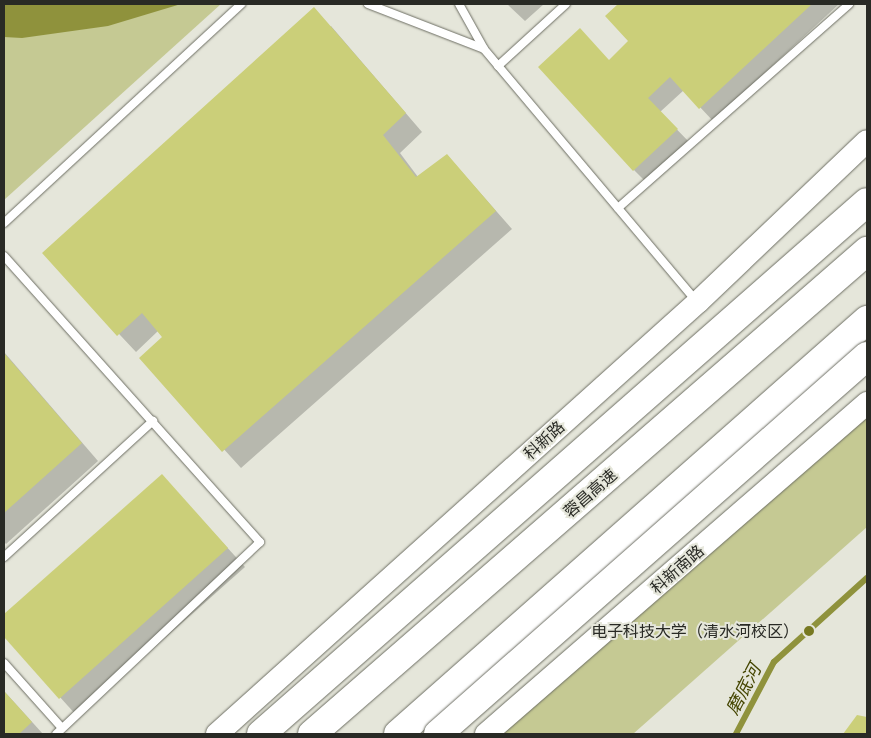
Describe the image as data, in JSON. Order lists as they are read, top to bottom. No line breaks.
{"streets":{"highway":["蓉昌高速"],"main road":["科新路","科新南路"]},"water":["磨底河"],"places":["电子科技大学（清水河校区）"]}
